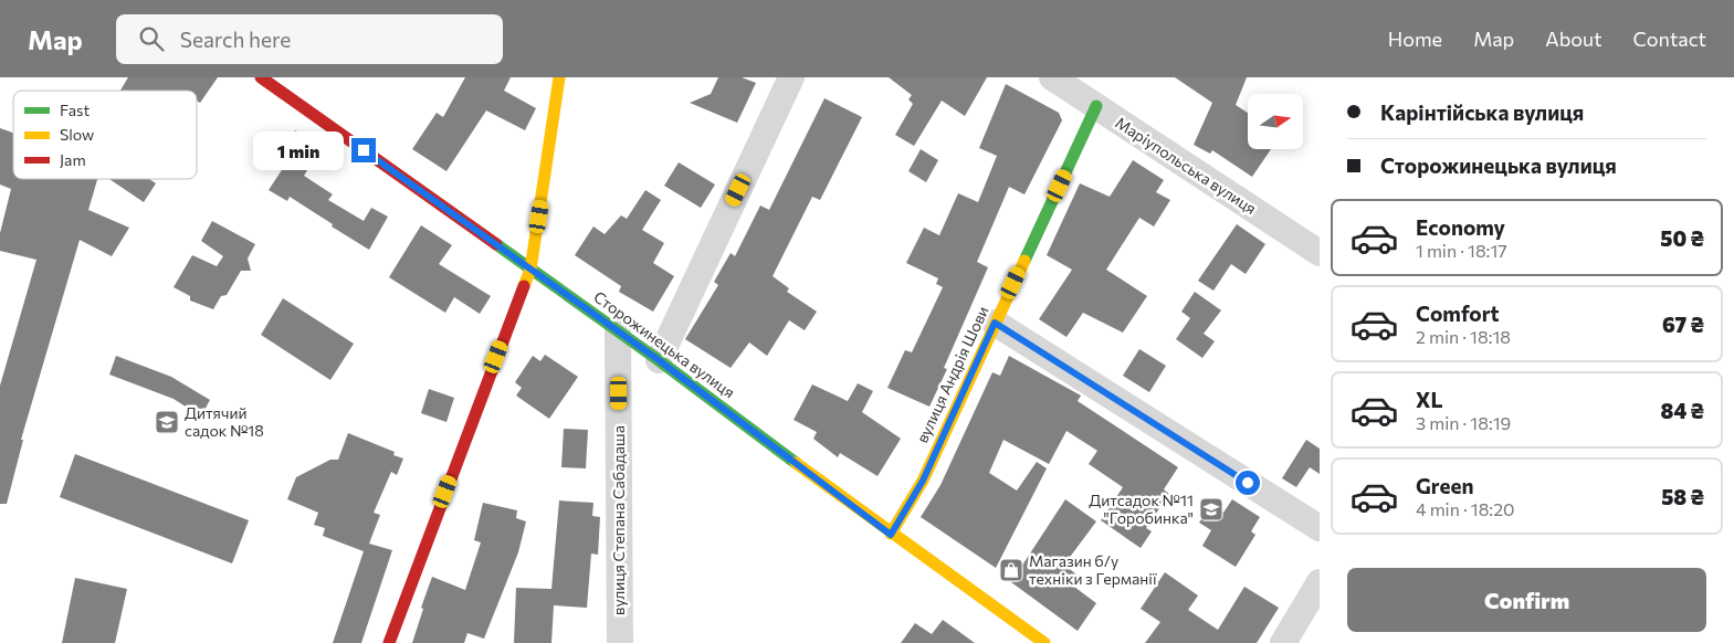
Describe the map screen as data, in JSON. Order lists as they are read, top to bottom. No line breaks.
{"streets":{"street":["Маріупольська вулиця","Сторожинецька вулиця","вулиця Андрія Шови","вулиця Степана Сабадаша"]},"crossings":[["Маріупольська вулиця","вулиця Андрія Шови"],["Сторожинецька вулиця","вулиця Андрія Шови"],["Сторожинецька вулиця","вулиця Степана Сабадаша"]],"places":{"school or university":["Дитячий садок №18","Дитсадок №11 \"Горобинка\""],"shop":["Магазин б/у техніки з Германії"]},"legend":["Fast","Slow","Jam"],"north":"right","page":{"header":"Map","search":"Search here","nav":["Home","Map","About","Contact"],"banner":["Карінтійська вулиця","Сторожинецька вулиця"],"bubble":"1 min","list":[{"name":"Economy","note":"1 min · 18:17","value":"50 ₴"},{"name":"Comfort","note":"2 min · 18:18","value":"67 ₴"},{"name":"XL","note":"3 min · 18:19","value":"84 ₴"},{"name":"Green","note":"4 min · 18:20","value":"58 ₴"}],"buttons":"Confirm"}}
